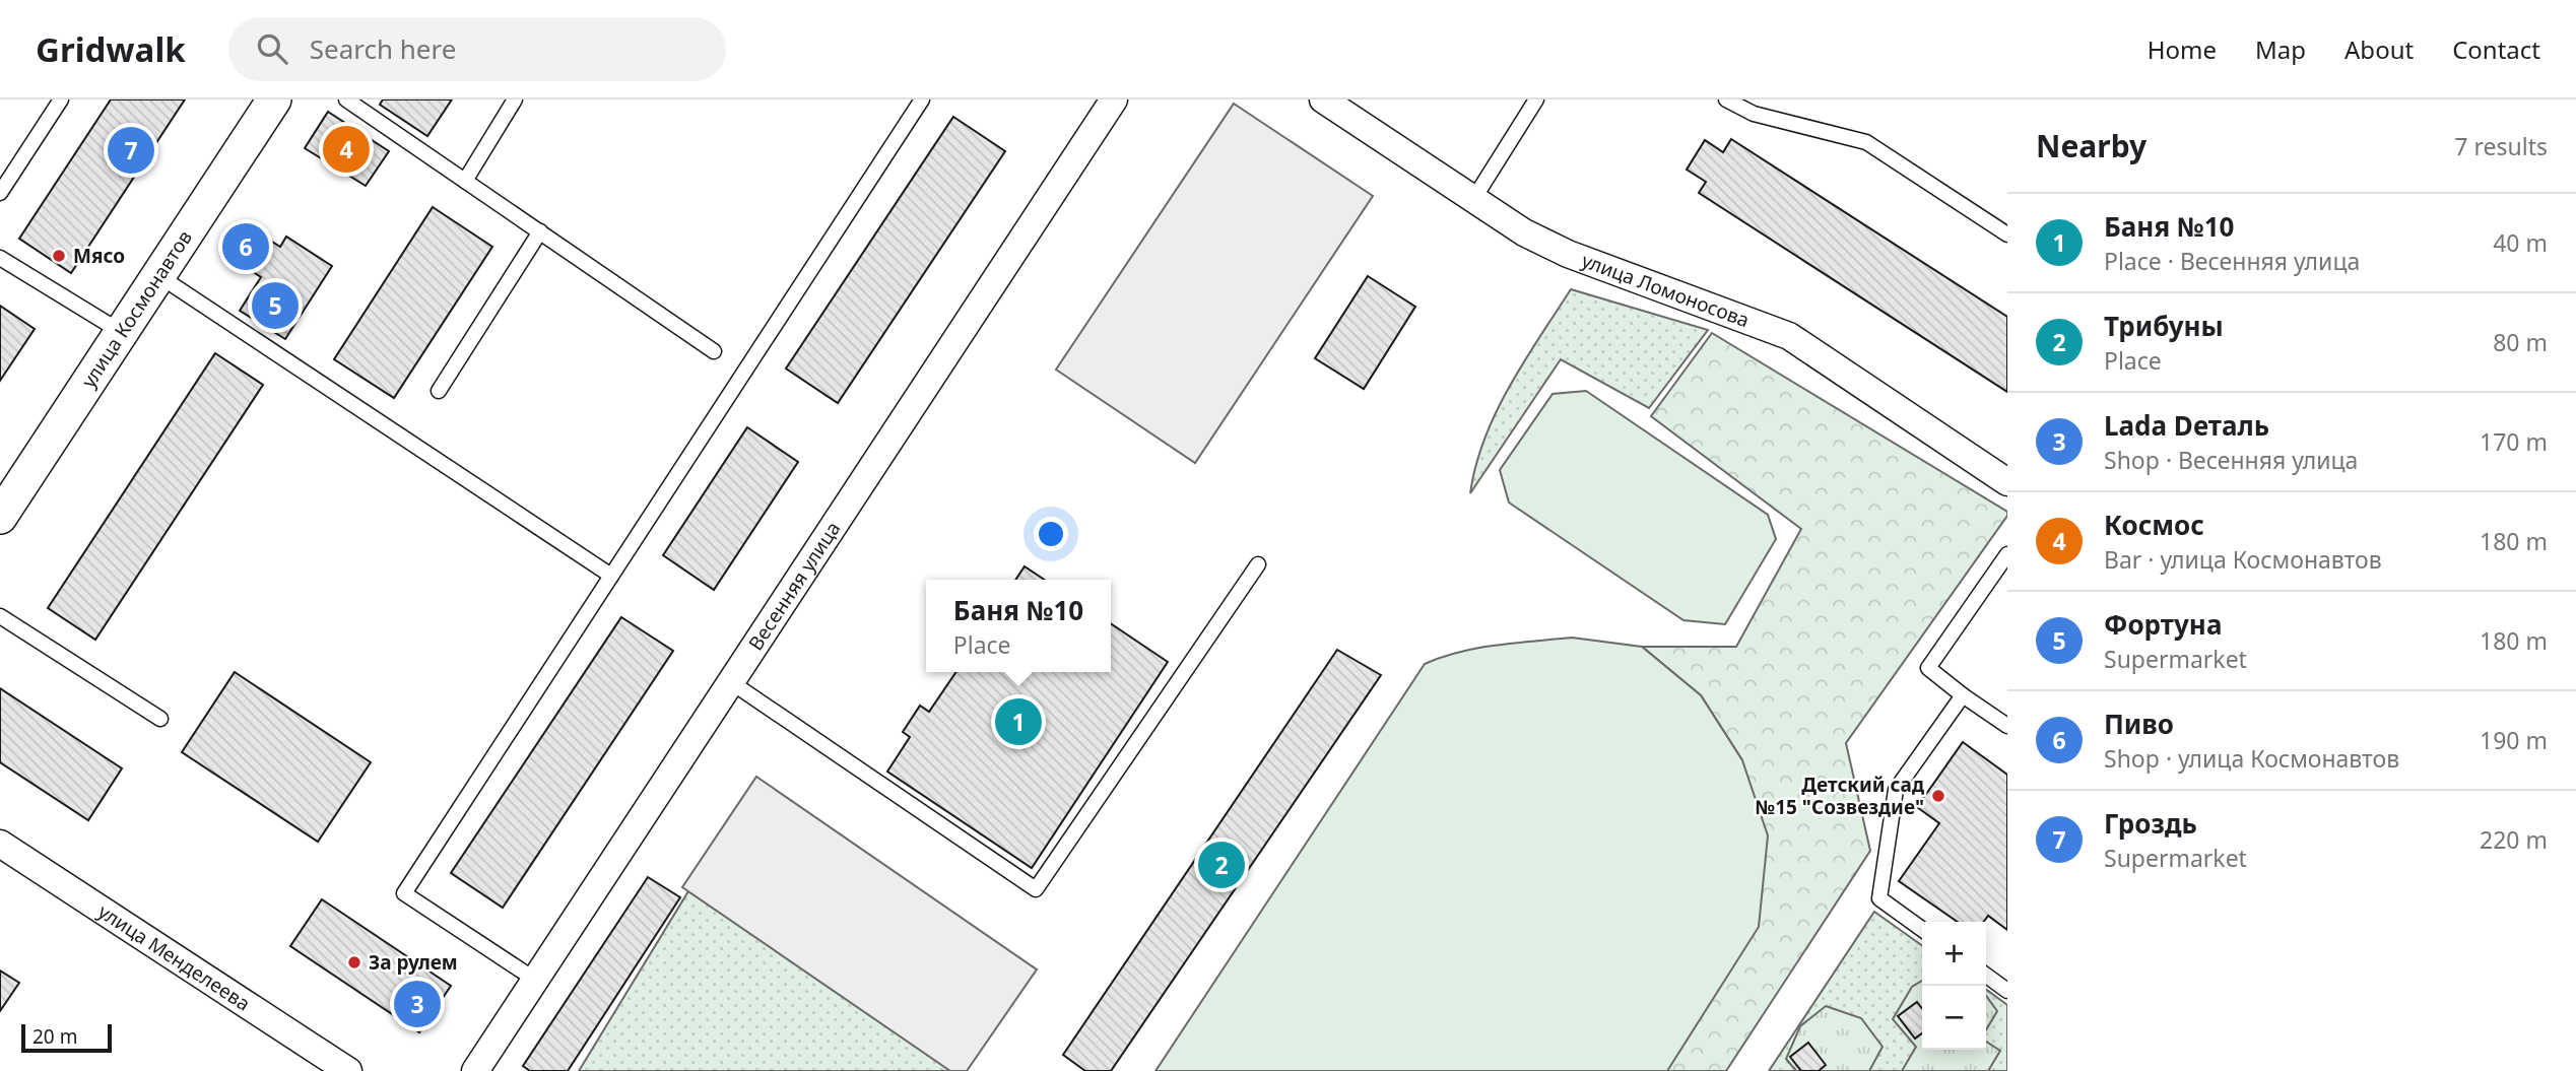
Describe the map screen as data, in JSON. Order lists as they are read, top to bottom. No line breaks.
{"streets":{"street":["улица Ломоносова","улица Космонавтов","Весенняя улица","улица Менделеева"]},"places":["Мясо","Детский сад №15 \"Созвездие\"","За рулем"],"scale_bar":"20 m","page":{"header":"Gridwalk","search":"Search here","nav":["Home","Map","About","Contact"],"heading":["Nearby","7 results"],"pins":["4","7","6","5","1","2","3"],"list":[{"mark":"1","name":"Баня №10","note":"Place · Весенняя улица","value":"40 m"},{"mark":"2","name":"Трибуны","note":"Place","value":"80 m"},{"mark":"3","name":"Lada Dеталь","note":"Shop · Весенняя улица","value":"170 m"},{"mark":"4","name":"Космос","note":"Bar · улица Космонавтов","value":"180 m"},{"mark":"5","name":"Фортуна","note":"Supermarket","value":"180 m"},{"mark":"6","name":"Пиво","note":"Shop · улица Космонавтов","value":"190 m"},{"mark":"7","name":"Гроздь","note":"Supermarket","value":"220 m"}],"popup":["Баня №10","Place"],"map_buttons":["+","−"],"scale":"20 m"}}
